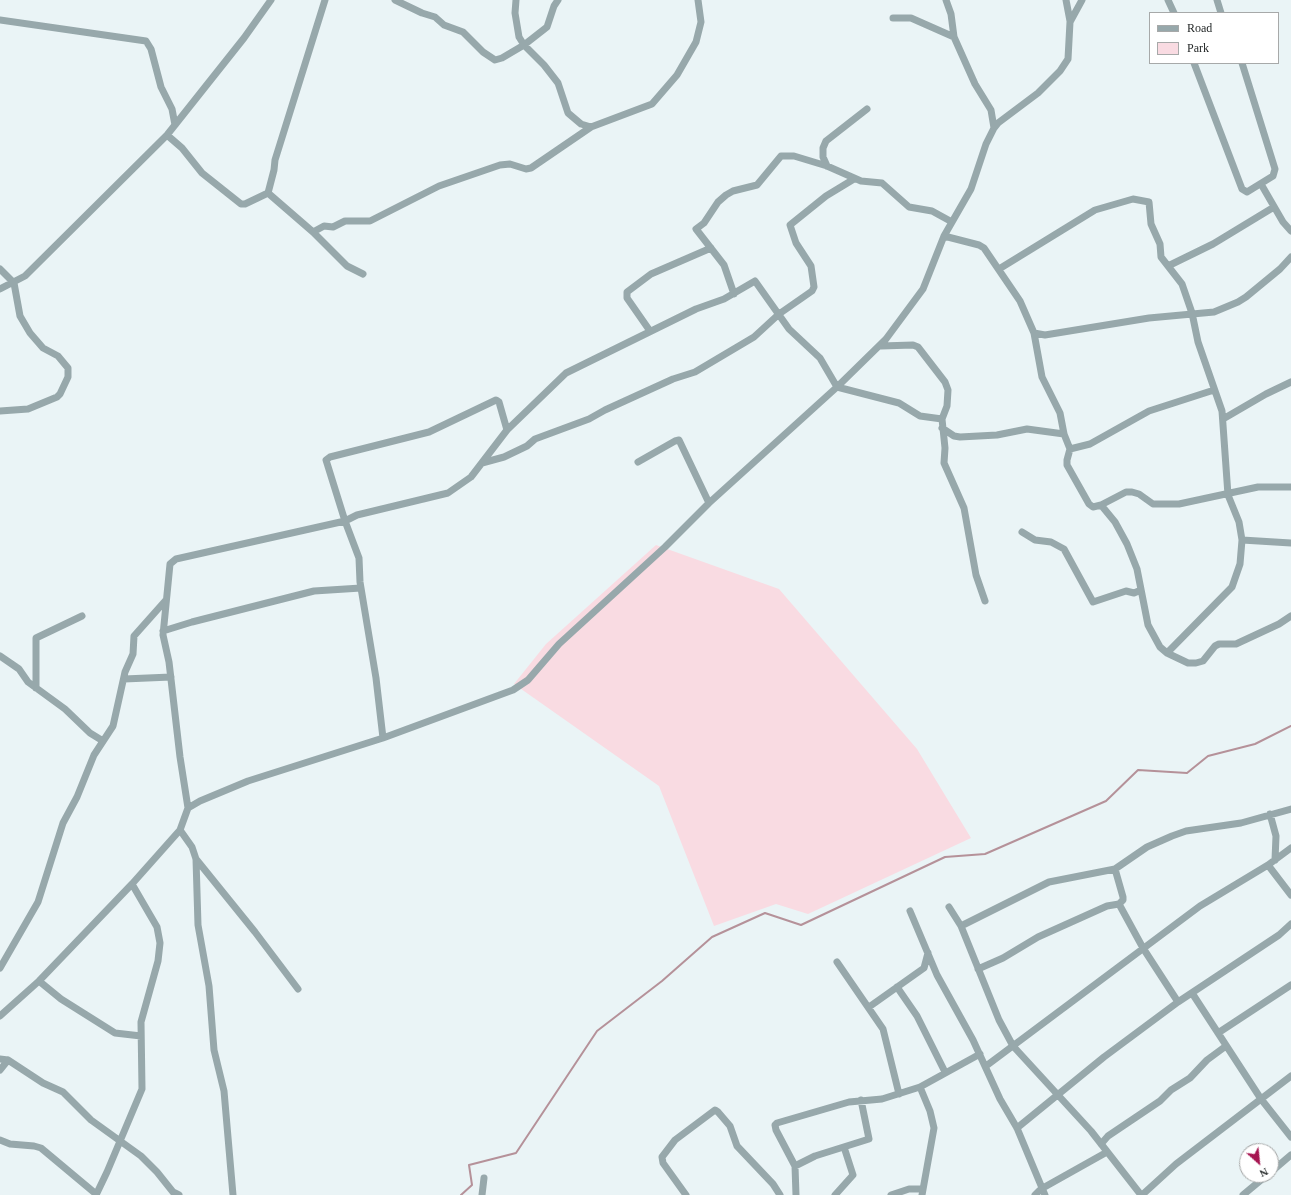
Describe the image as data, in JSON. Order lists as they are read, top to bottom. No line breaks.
{"legend":["Road","Park"],"north":"bottom right"}
